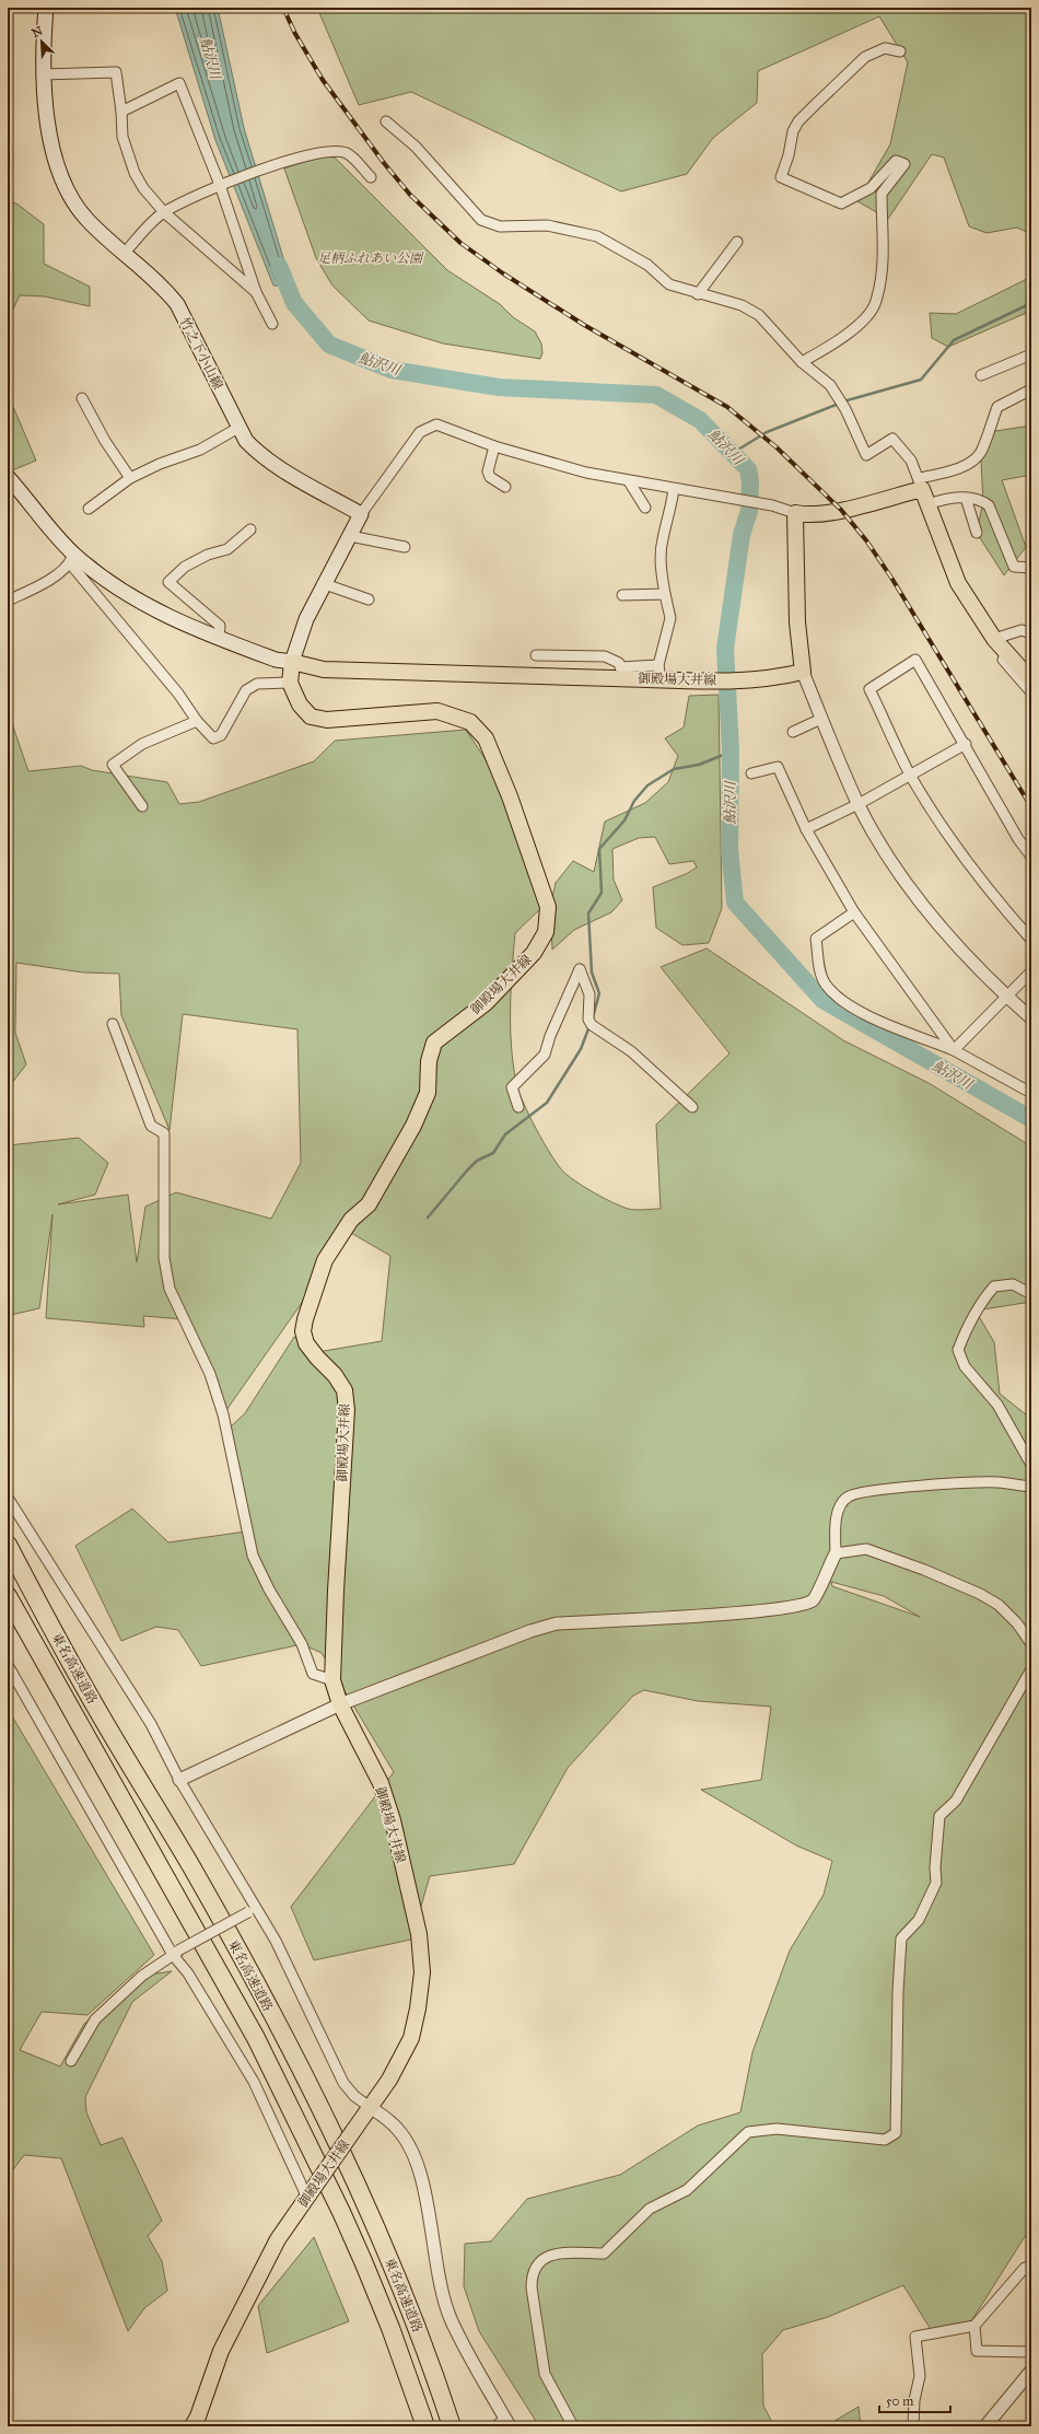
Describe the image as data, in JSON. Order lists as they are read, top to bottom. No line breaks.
{"streets":{"highway":["東名高速道路"],"main road":["竹之下小山線","御殿場大井線"]},"water":["鮎沢川"],"parks":["足柄ふれあい公園"],"scale_bar":"50 m","north":"top left"}
